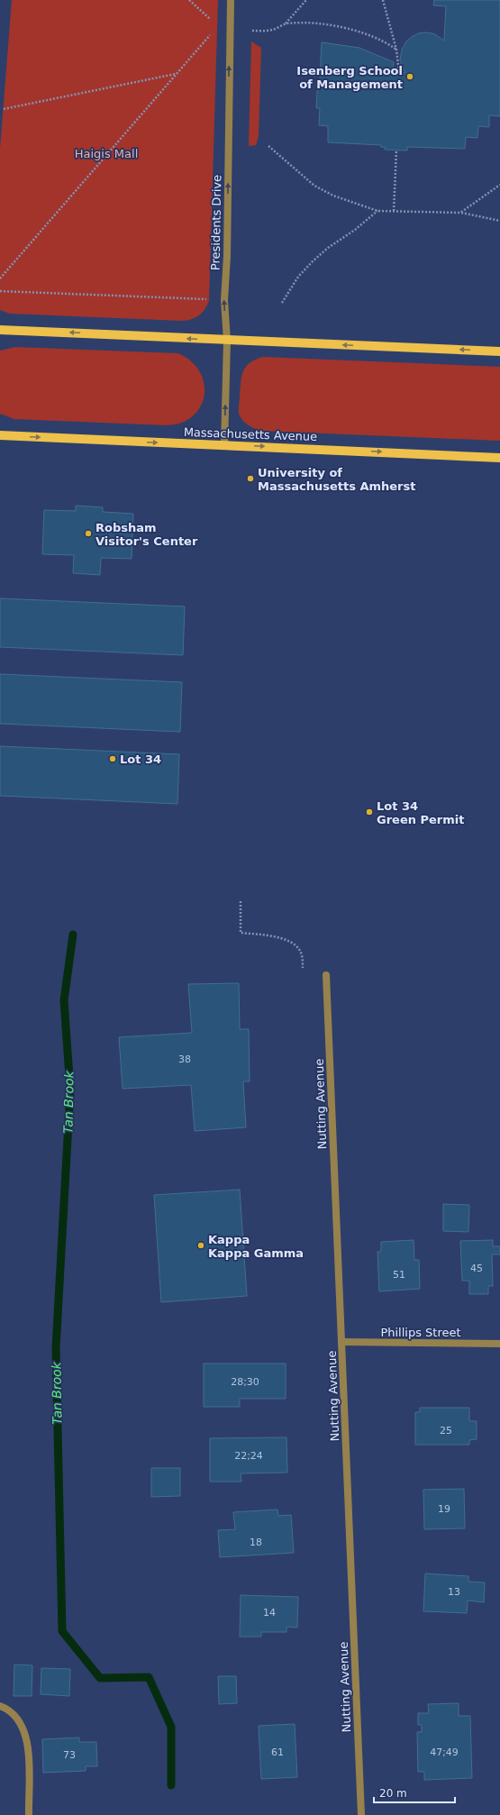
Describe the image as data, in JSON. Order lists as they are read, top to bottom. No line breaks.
{"streets":{"main road":["Massachusetts Avenue"],"street":["Presidents Drive","Nutting Avenue","Phillips Street"]},"crossings":[["Presidents Drive","Massachusetts Avenue"],["Nutting Avenue","Phillips Street"]],"one_way":["Presidents Drive","Massachusetts Avenue"],"water":["Tan Brook"],"parks":["Haigis Mall"],"places":["Isenberg School of Management","University of Massachusetts Amherst","Robsham Visitor's Center","Lot 34","Lot 34 Green Permit","Kappa Kappa Gamma"],"house_numbers":["38","45","51","28;30","25","22;24","19","18","13","14","61","47;49","73"],"scale_bar":"20 m"}
